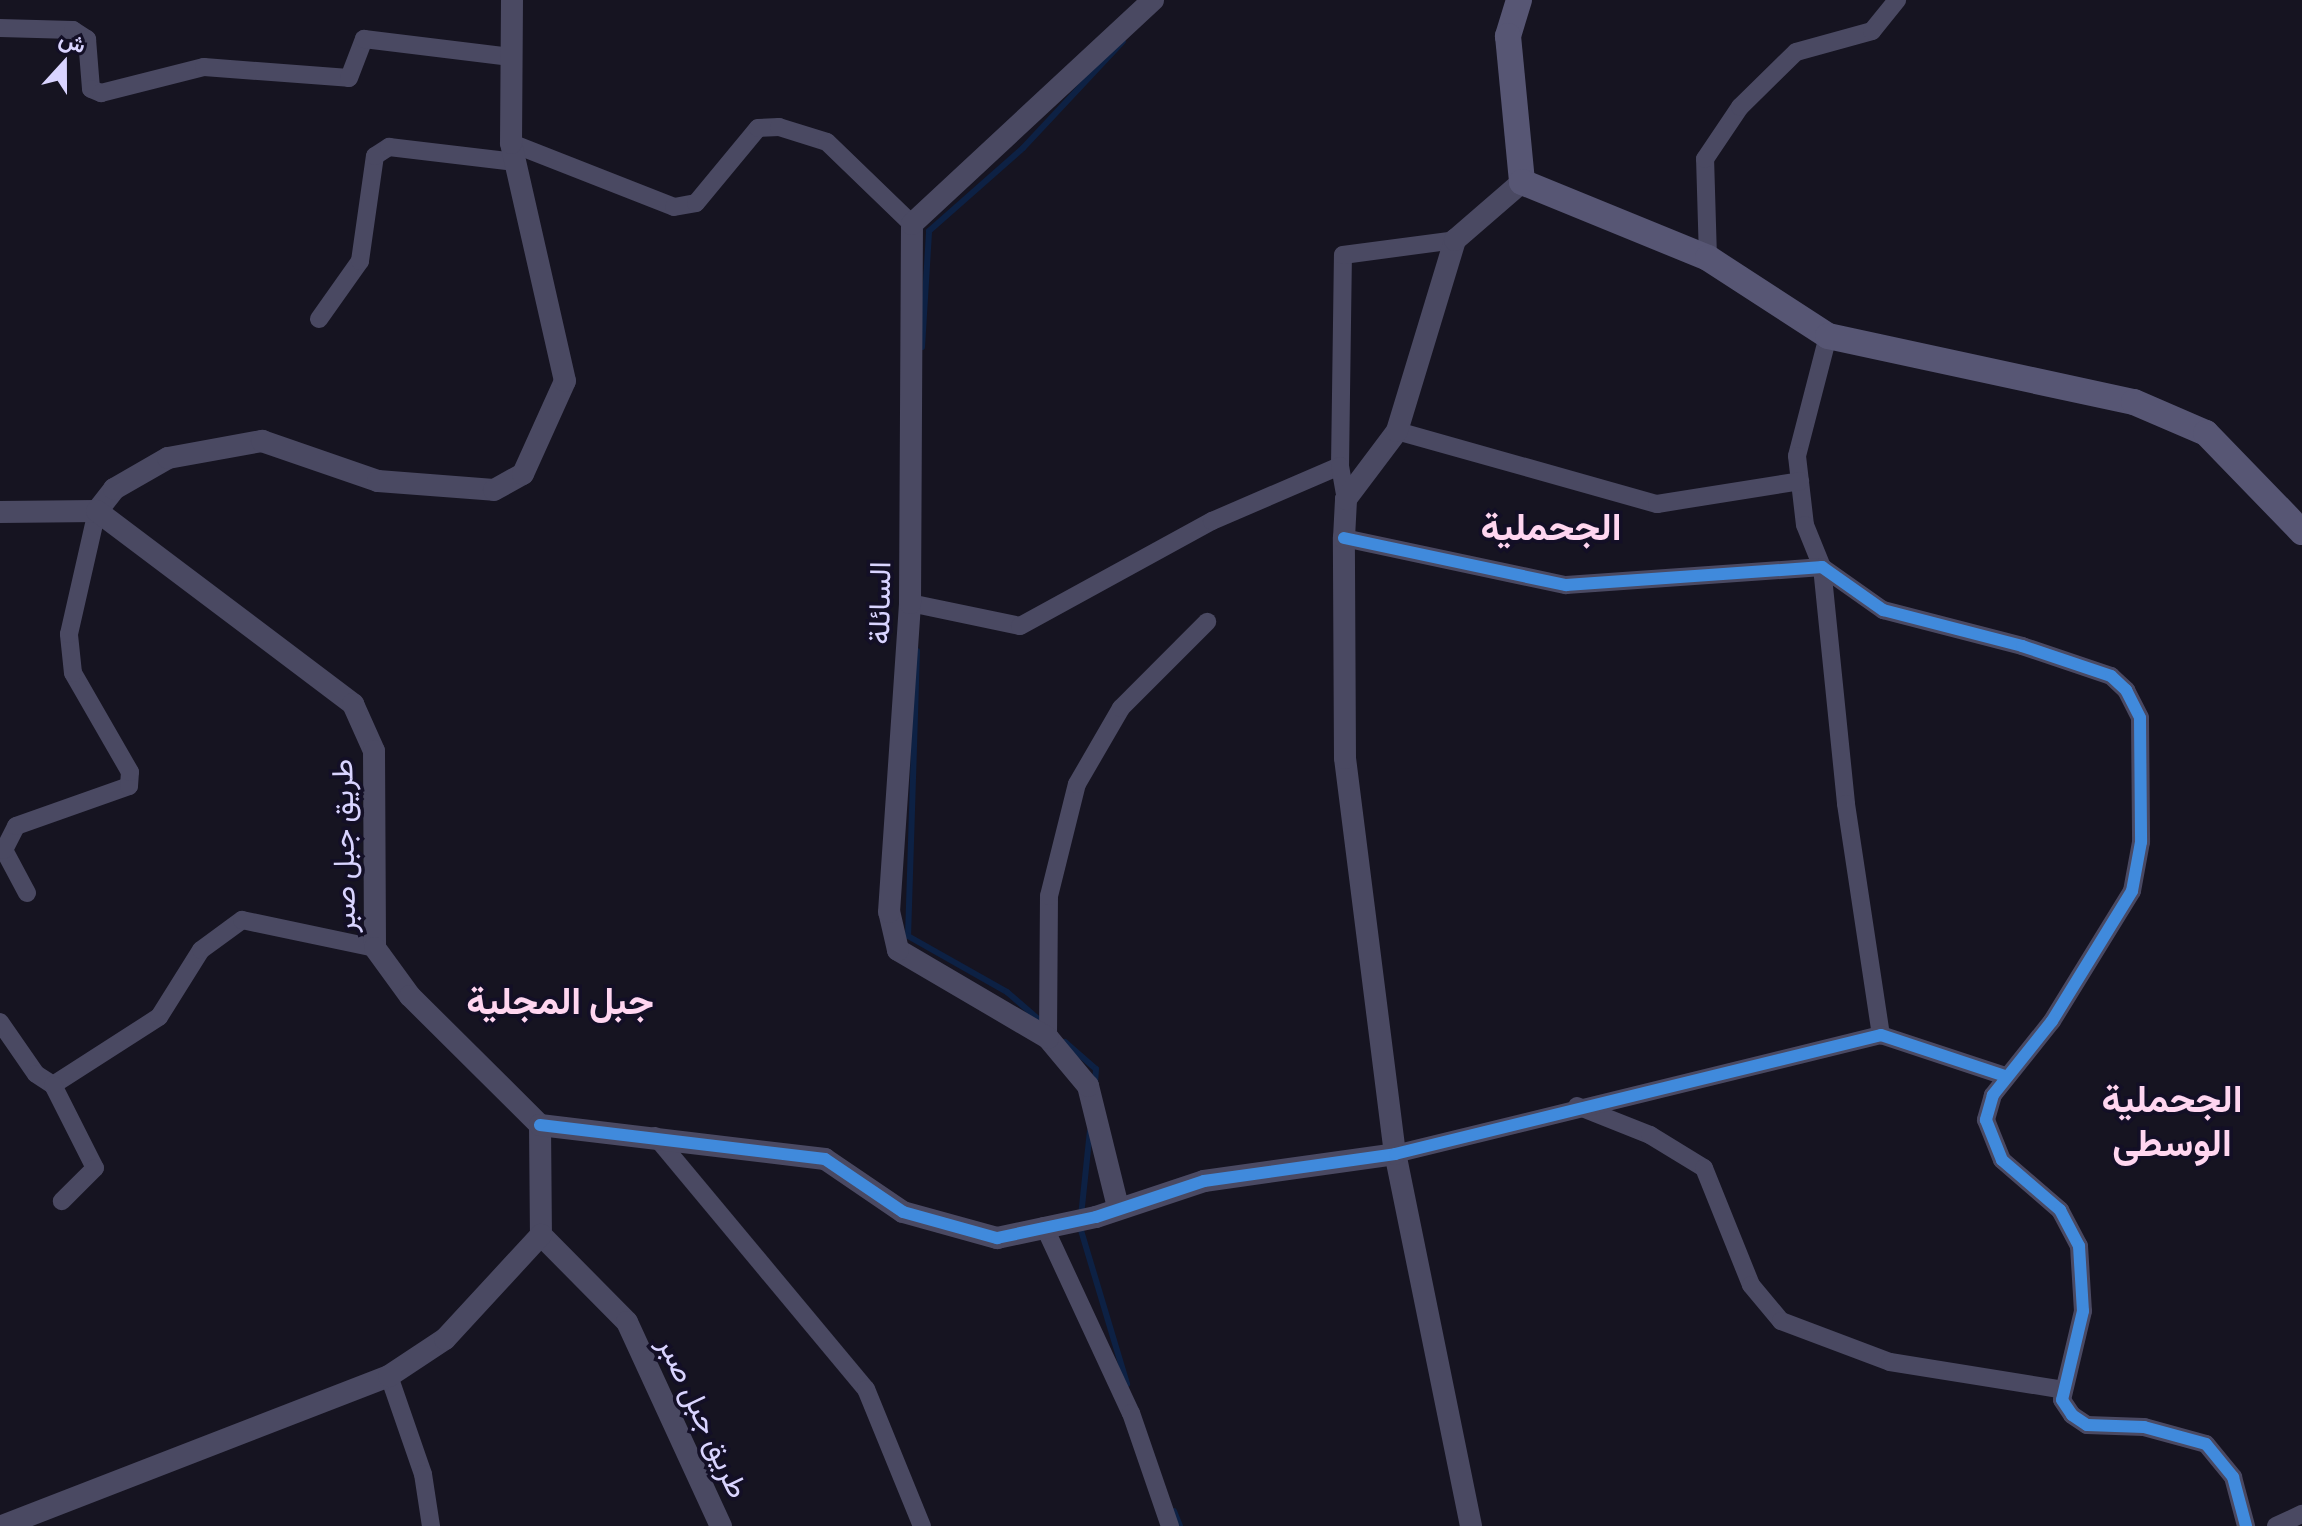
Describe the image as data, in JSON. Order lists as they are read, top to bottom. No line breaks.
{"streets":{"street":["السائلة","طريق جبل صبر"]},"districts":["الجحملية","جبل المجلية","الجحملية الوسطى"],"north":"top"}
